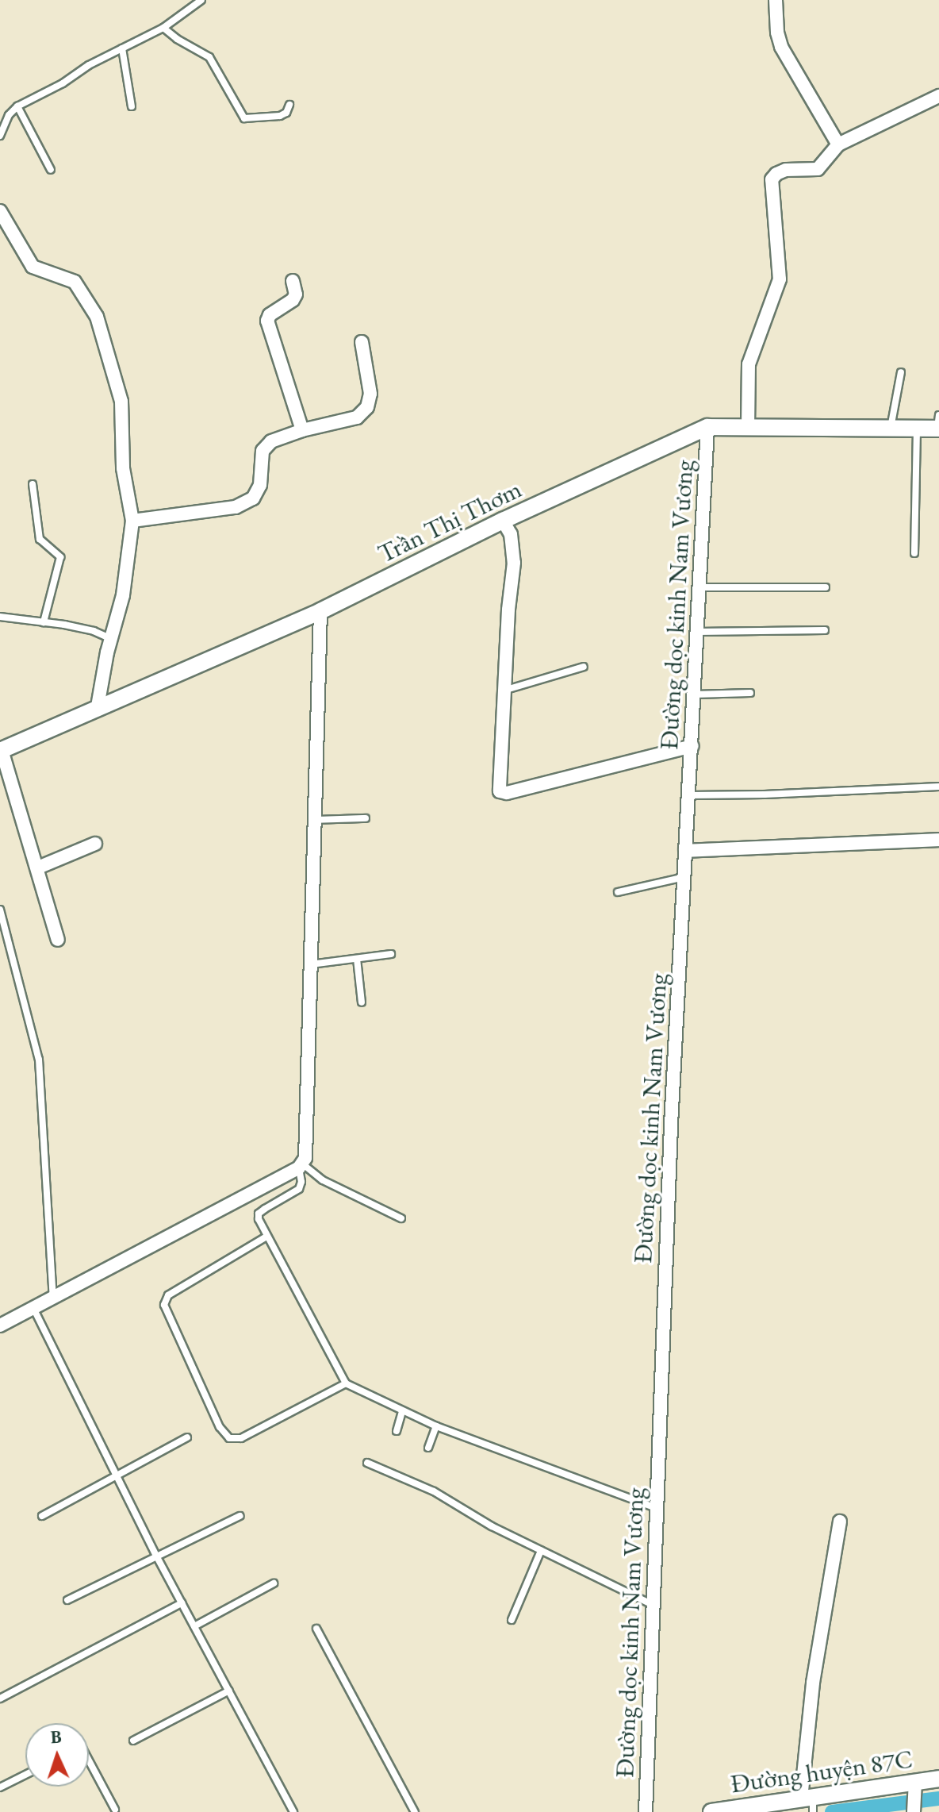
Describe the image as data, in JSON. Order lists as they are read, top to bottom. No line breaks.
{"streets":{"street":["Trần Thị Thơm","Đường dọc kinh Nam Vương","Đường huyện 87C"]},"crossings":[["Trần Thị Thơm","Đường dọc kinh Nam Vương"]],"north":"top"}
